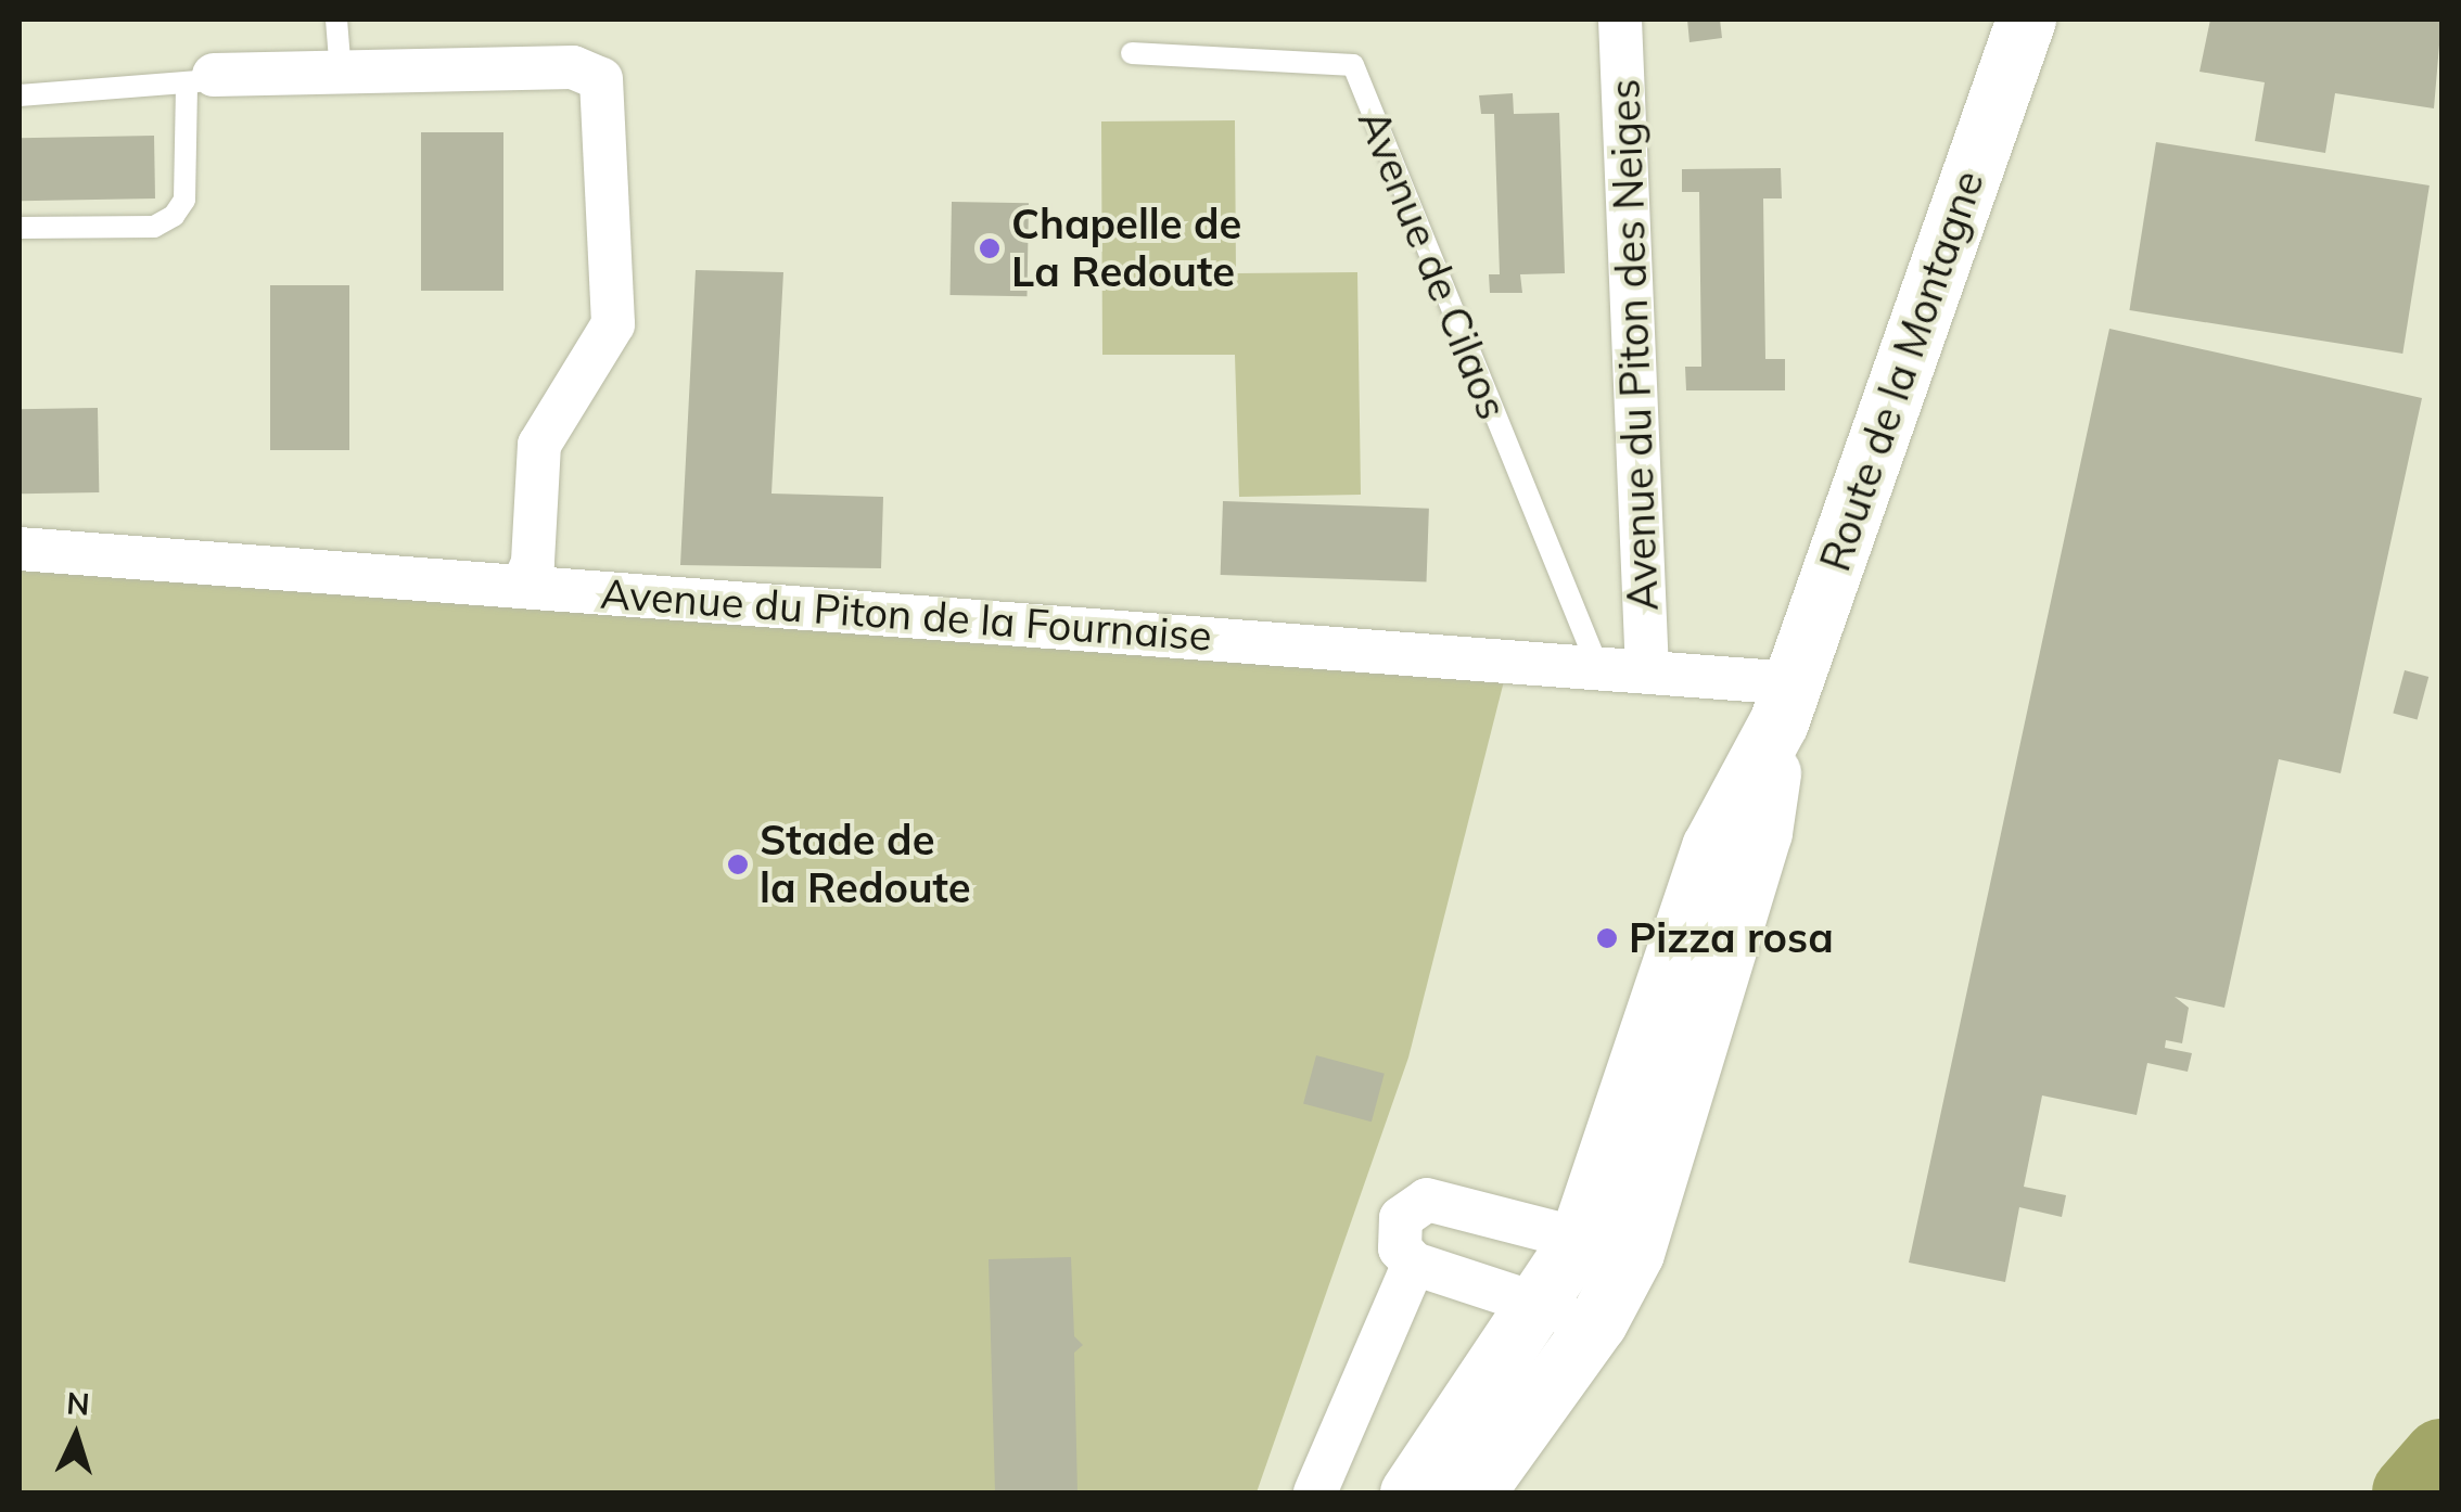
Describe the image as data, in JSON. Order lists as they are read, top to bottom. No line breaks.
{"streets":{"main road":["Route de la Montagne"],"street":["Avenue du Piton des Neiges","Avenue du Piton de la Fournaise"],"lane":["Avenue de Cilaos"]},"crossings":[["Avenue de Cilaos","Avenue du Piton de la Fournaise"],["Avenue du Piton des Neiges","Avenue du Piton de la Fournaise"],["Route de la Montagne","Avenue du Piton de la Fournaise"]],"places":["Chapelle de La Redoute","Stade de la Redoute","Pizza rosa"],"north":"top"}
